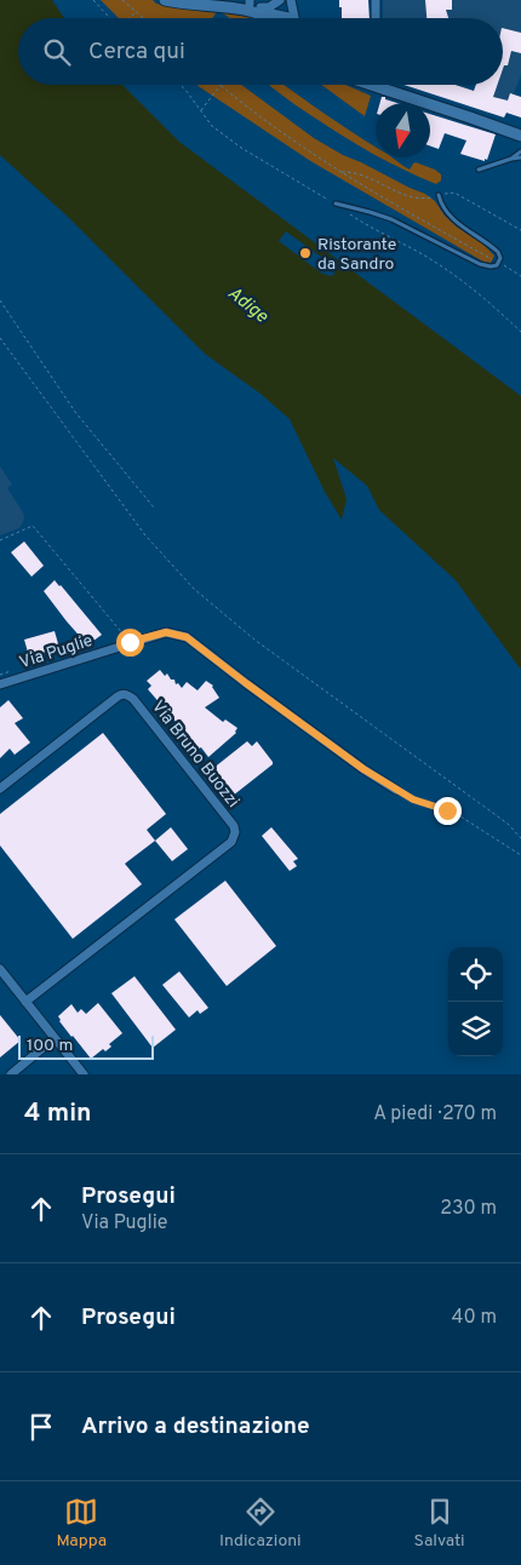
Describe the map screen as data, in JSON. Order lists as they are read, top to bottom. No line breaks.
{"streets":{"street":["Via Puglie","Via Bruno Buozzi"]},"water":["Adige"],"places":["Ristorante da Sandro"],"scale_bar":"100 m","north":"bottom","page":{"search":"Cerca qui","scale":"100 m","heading":["4 min","A piedi · 270 m"],"list":[["Prosegui","Via Puglie","230 m"],["Prosegui","40 m"],"Arrivo a destinazione"],"nav":["Mappa","Indicazioni","Salvati"]}}
